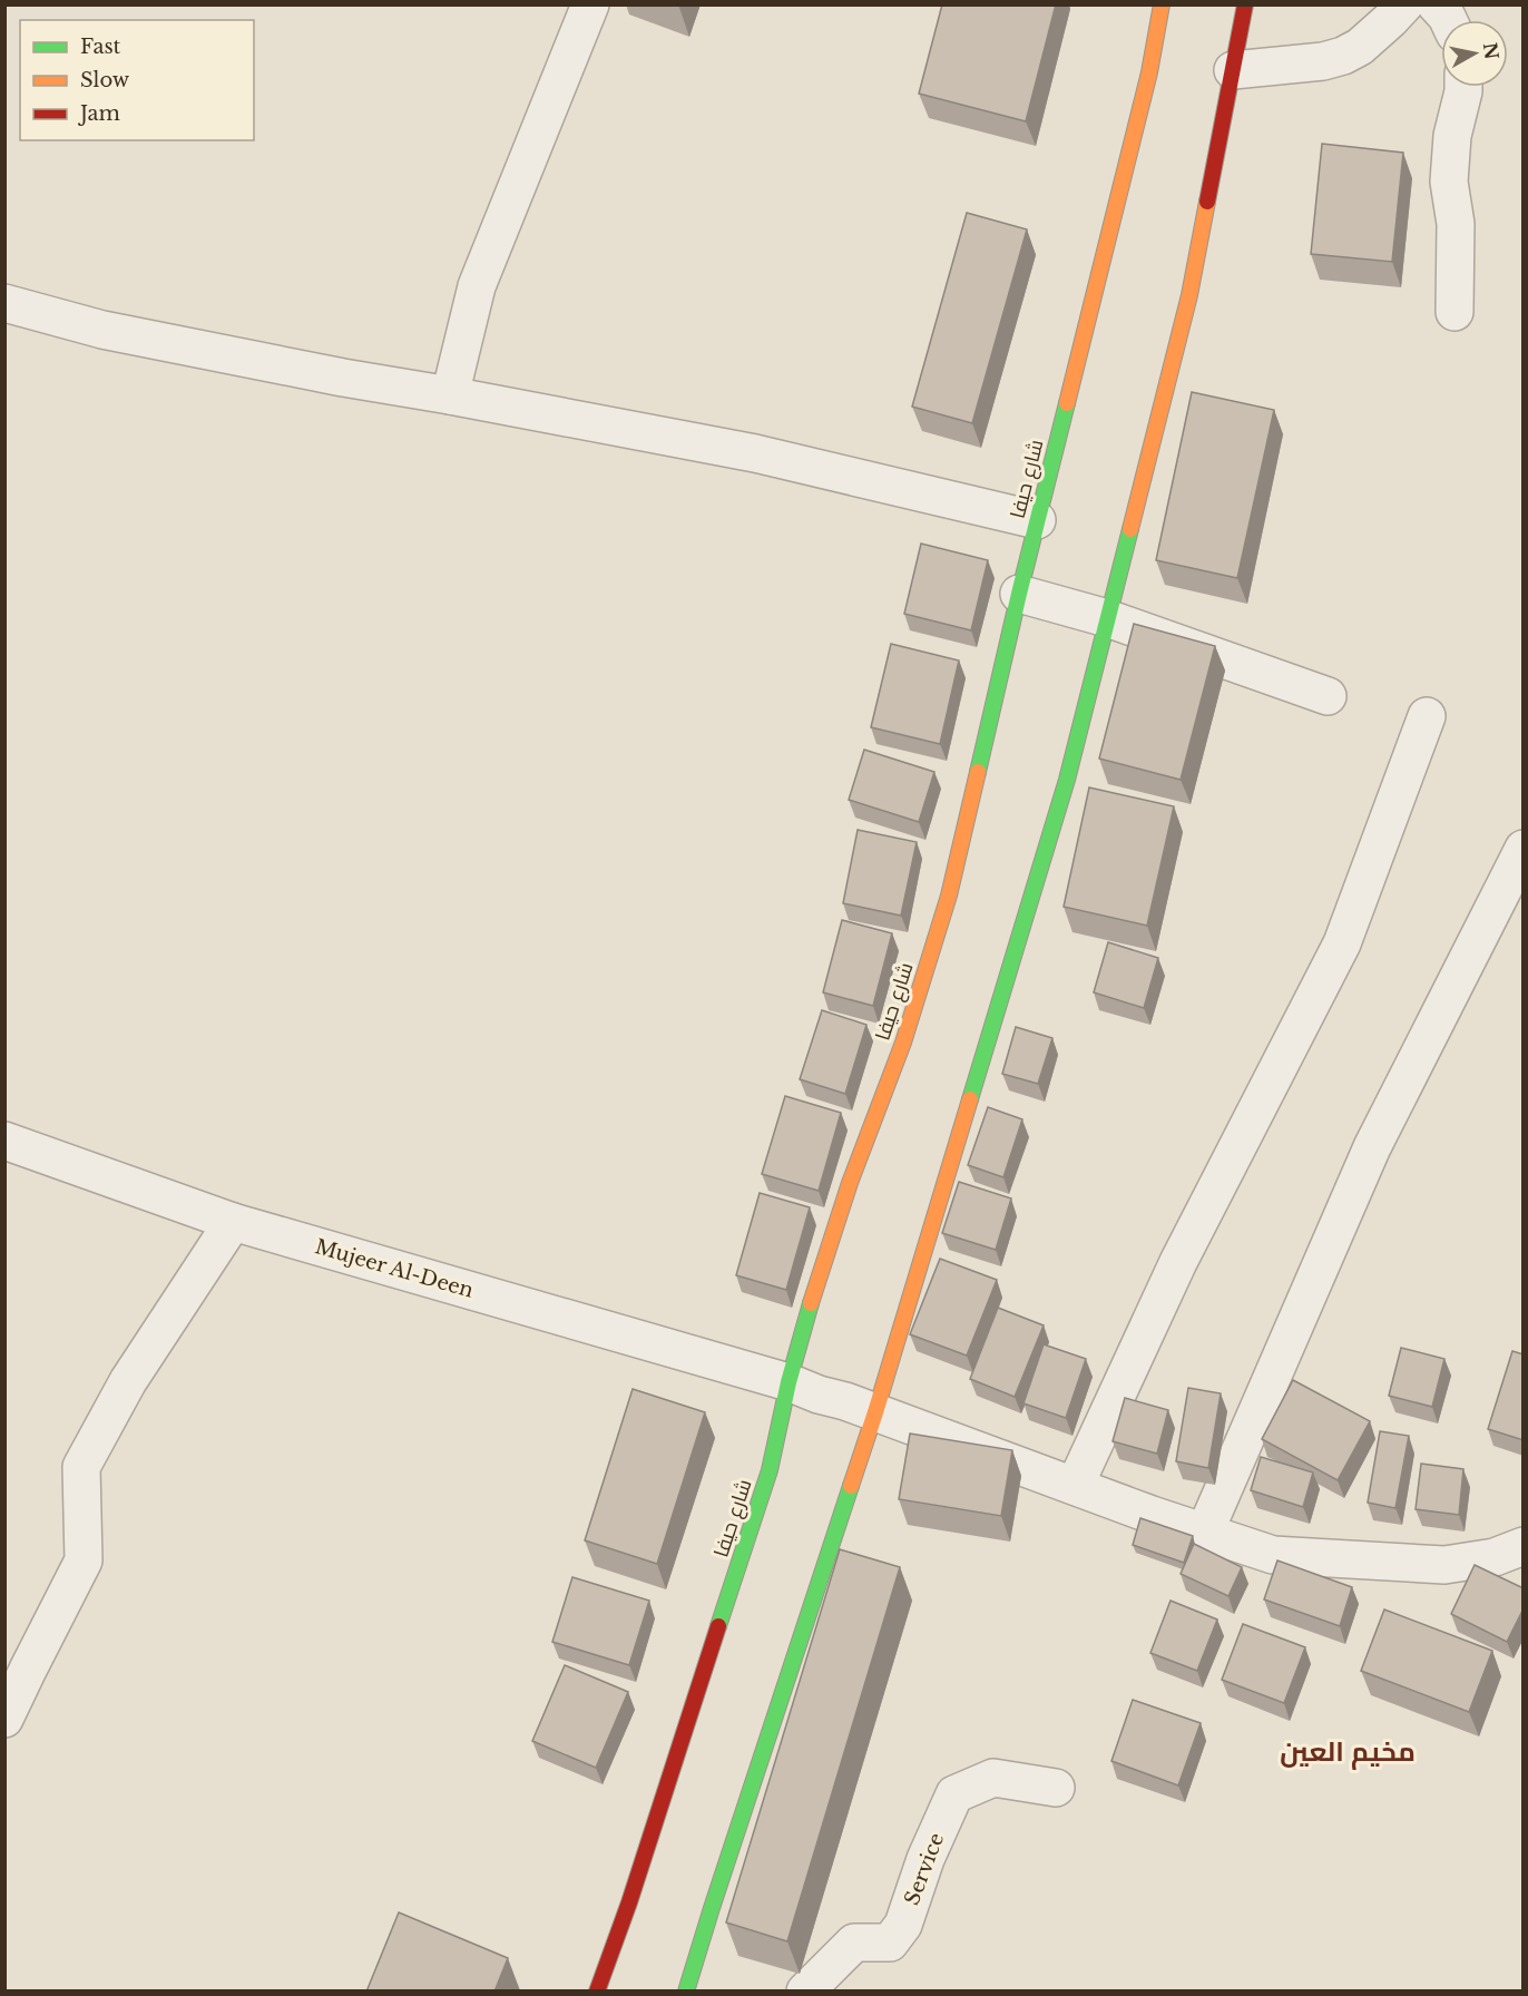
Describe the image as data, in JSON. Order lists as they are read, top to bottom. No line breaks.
{"streets":{"main road":["شارع حيفا"],"street":["Mujeer Al-Deen","Service"]},"crossings":[["شارع حيفا","Mujeer Al-Deen"]],"districts":["مخيم العين"],"legend":["Fast","Slow","Jam"],"north":"right"}
